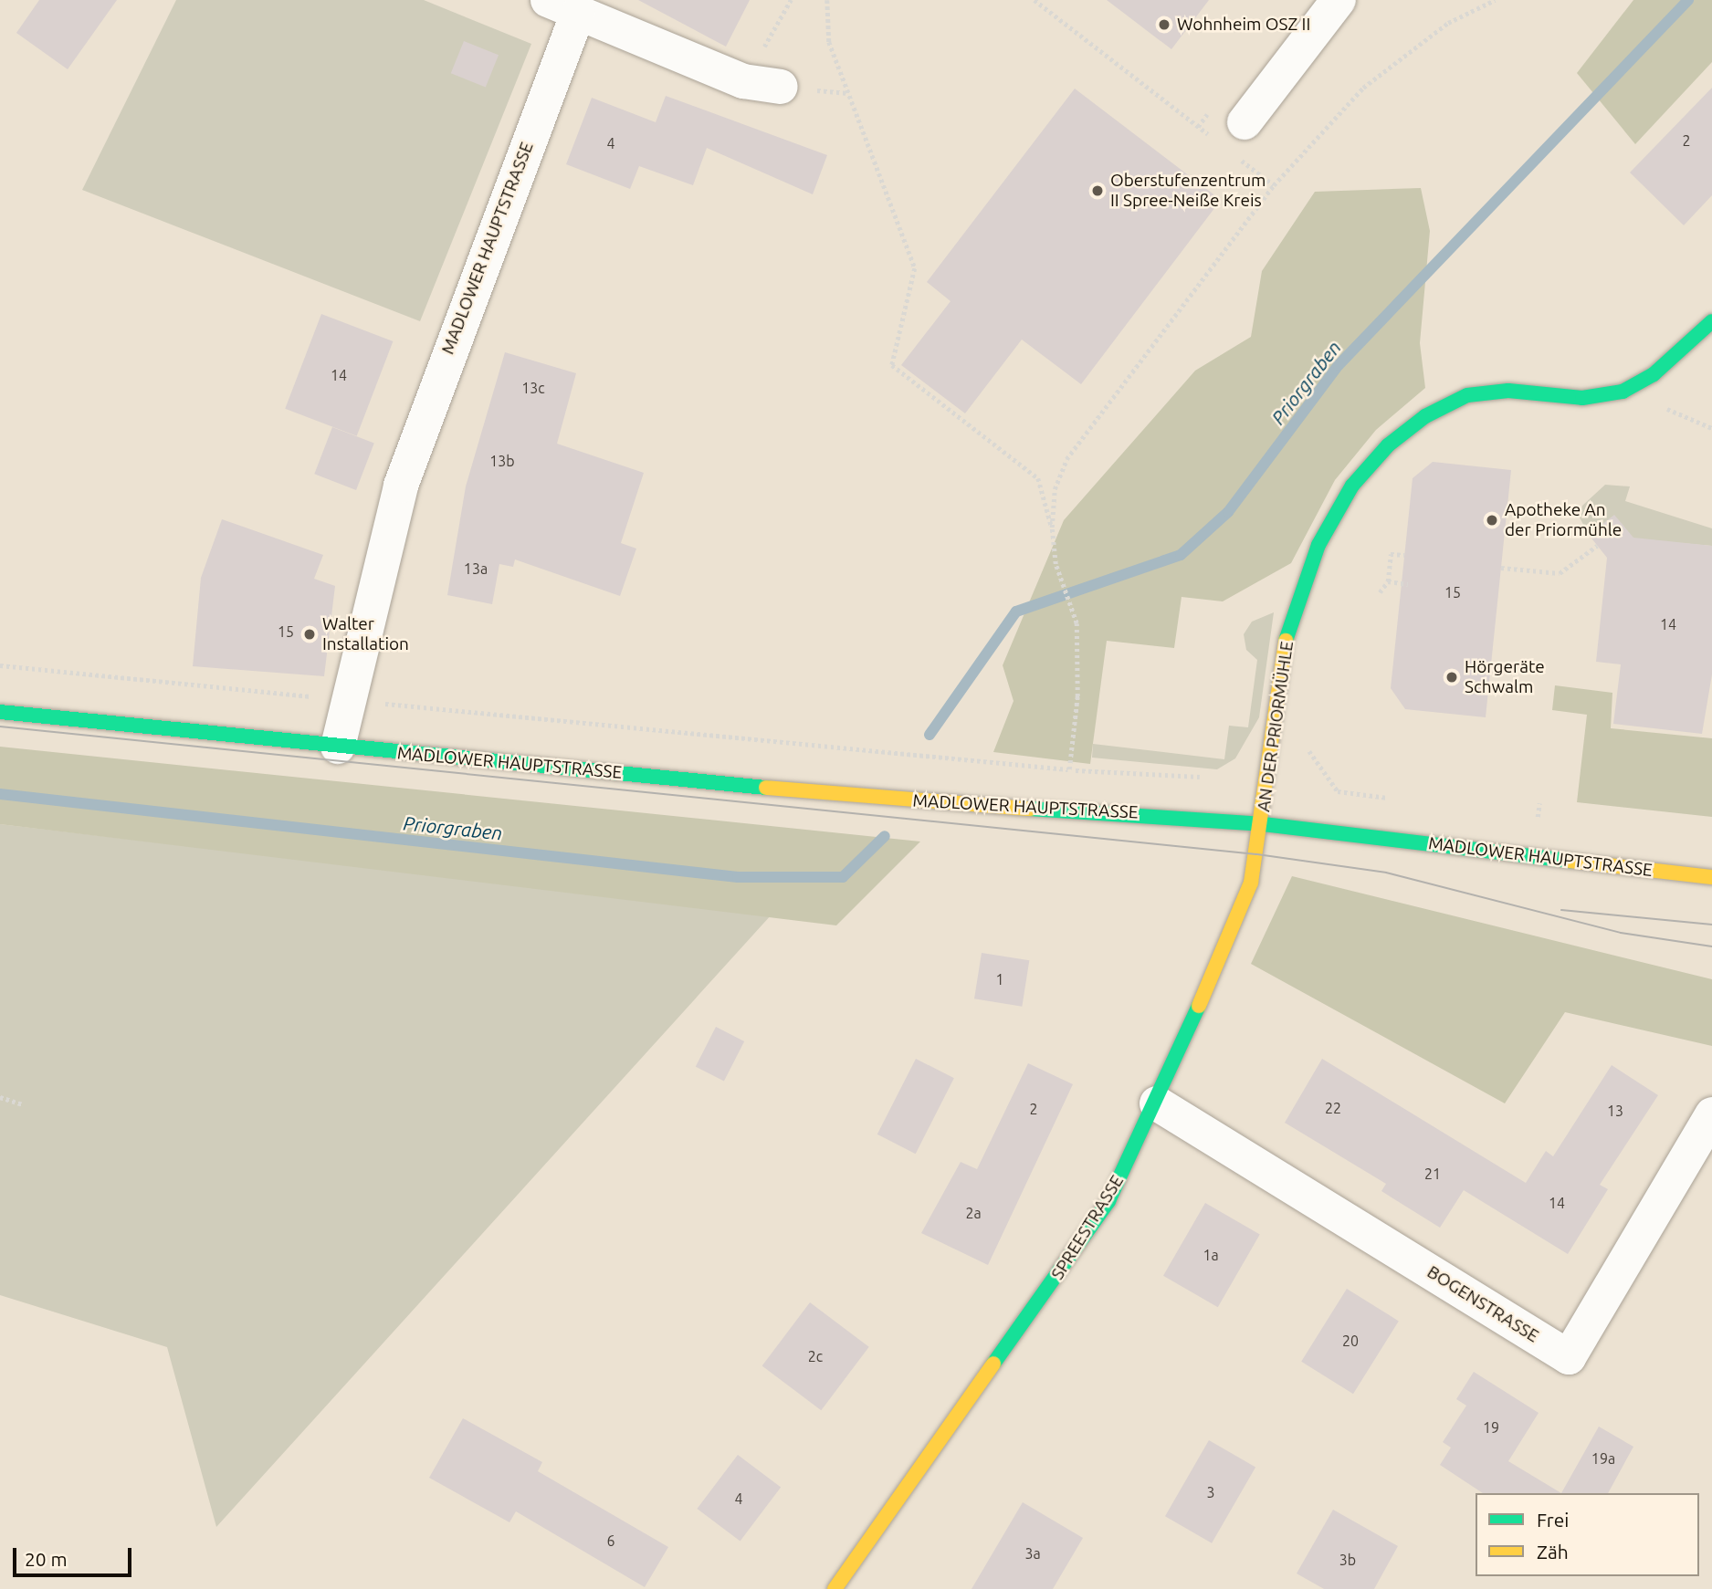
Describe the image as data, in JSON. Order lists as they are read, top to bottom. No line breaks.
{"streets":{"main road":["MADLOWER HAUPTSTRASSE","AN DER PRIORMÜHLE","SPREESTRASSE"],"street":["BOGENSTRASSE"]},"crossings":[["MADLOWER HAUPTSTRASSE","AN DER PRIORMÜHLE"],["MADLOWER HAUPTSTRASSE","SPREESTRASSE"],["AN DER PRIORMÜHLE","SPREESTRASSE"],["SPREESTRASSE","BOGENSTRASSE"]],"water":["Priorgraben"],"places":["Wohnheim OSZ II","Oberstufenzentrum II Spree-Neiße Kreis","Apotheke An der Priormühle","Walter Installation","Hörgeräte Schwalm"],"house_numbers":["2","4","14","13c","13b","13a","15","14","15","1","22","2","13","21","14","2a","1a","20","2c","19","19a","3","4","6","3a","3b"],"legend":["Frei","Zäh"],"scale_bar":"20 m"}
